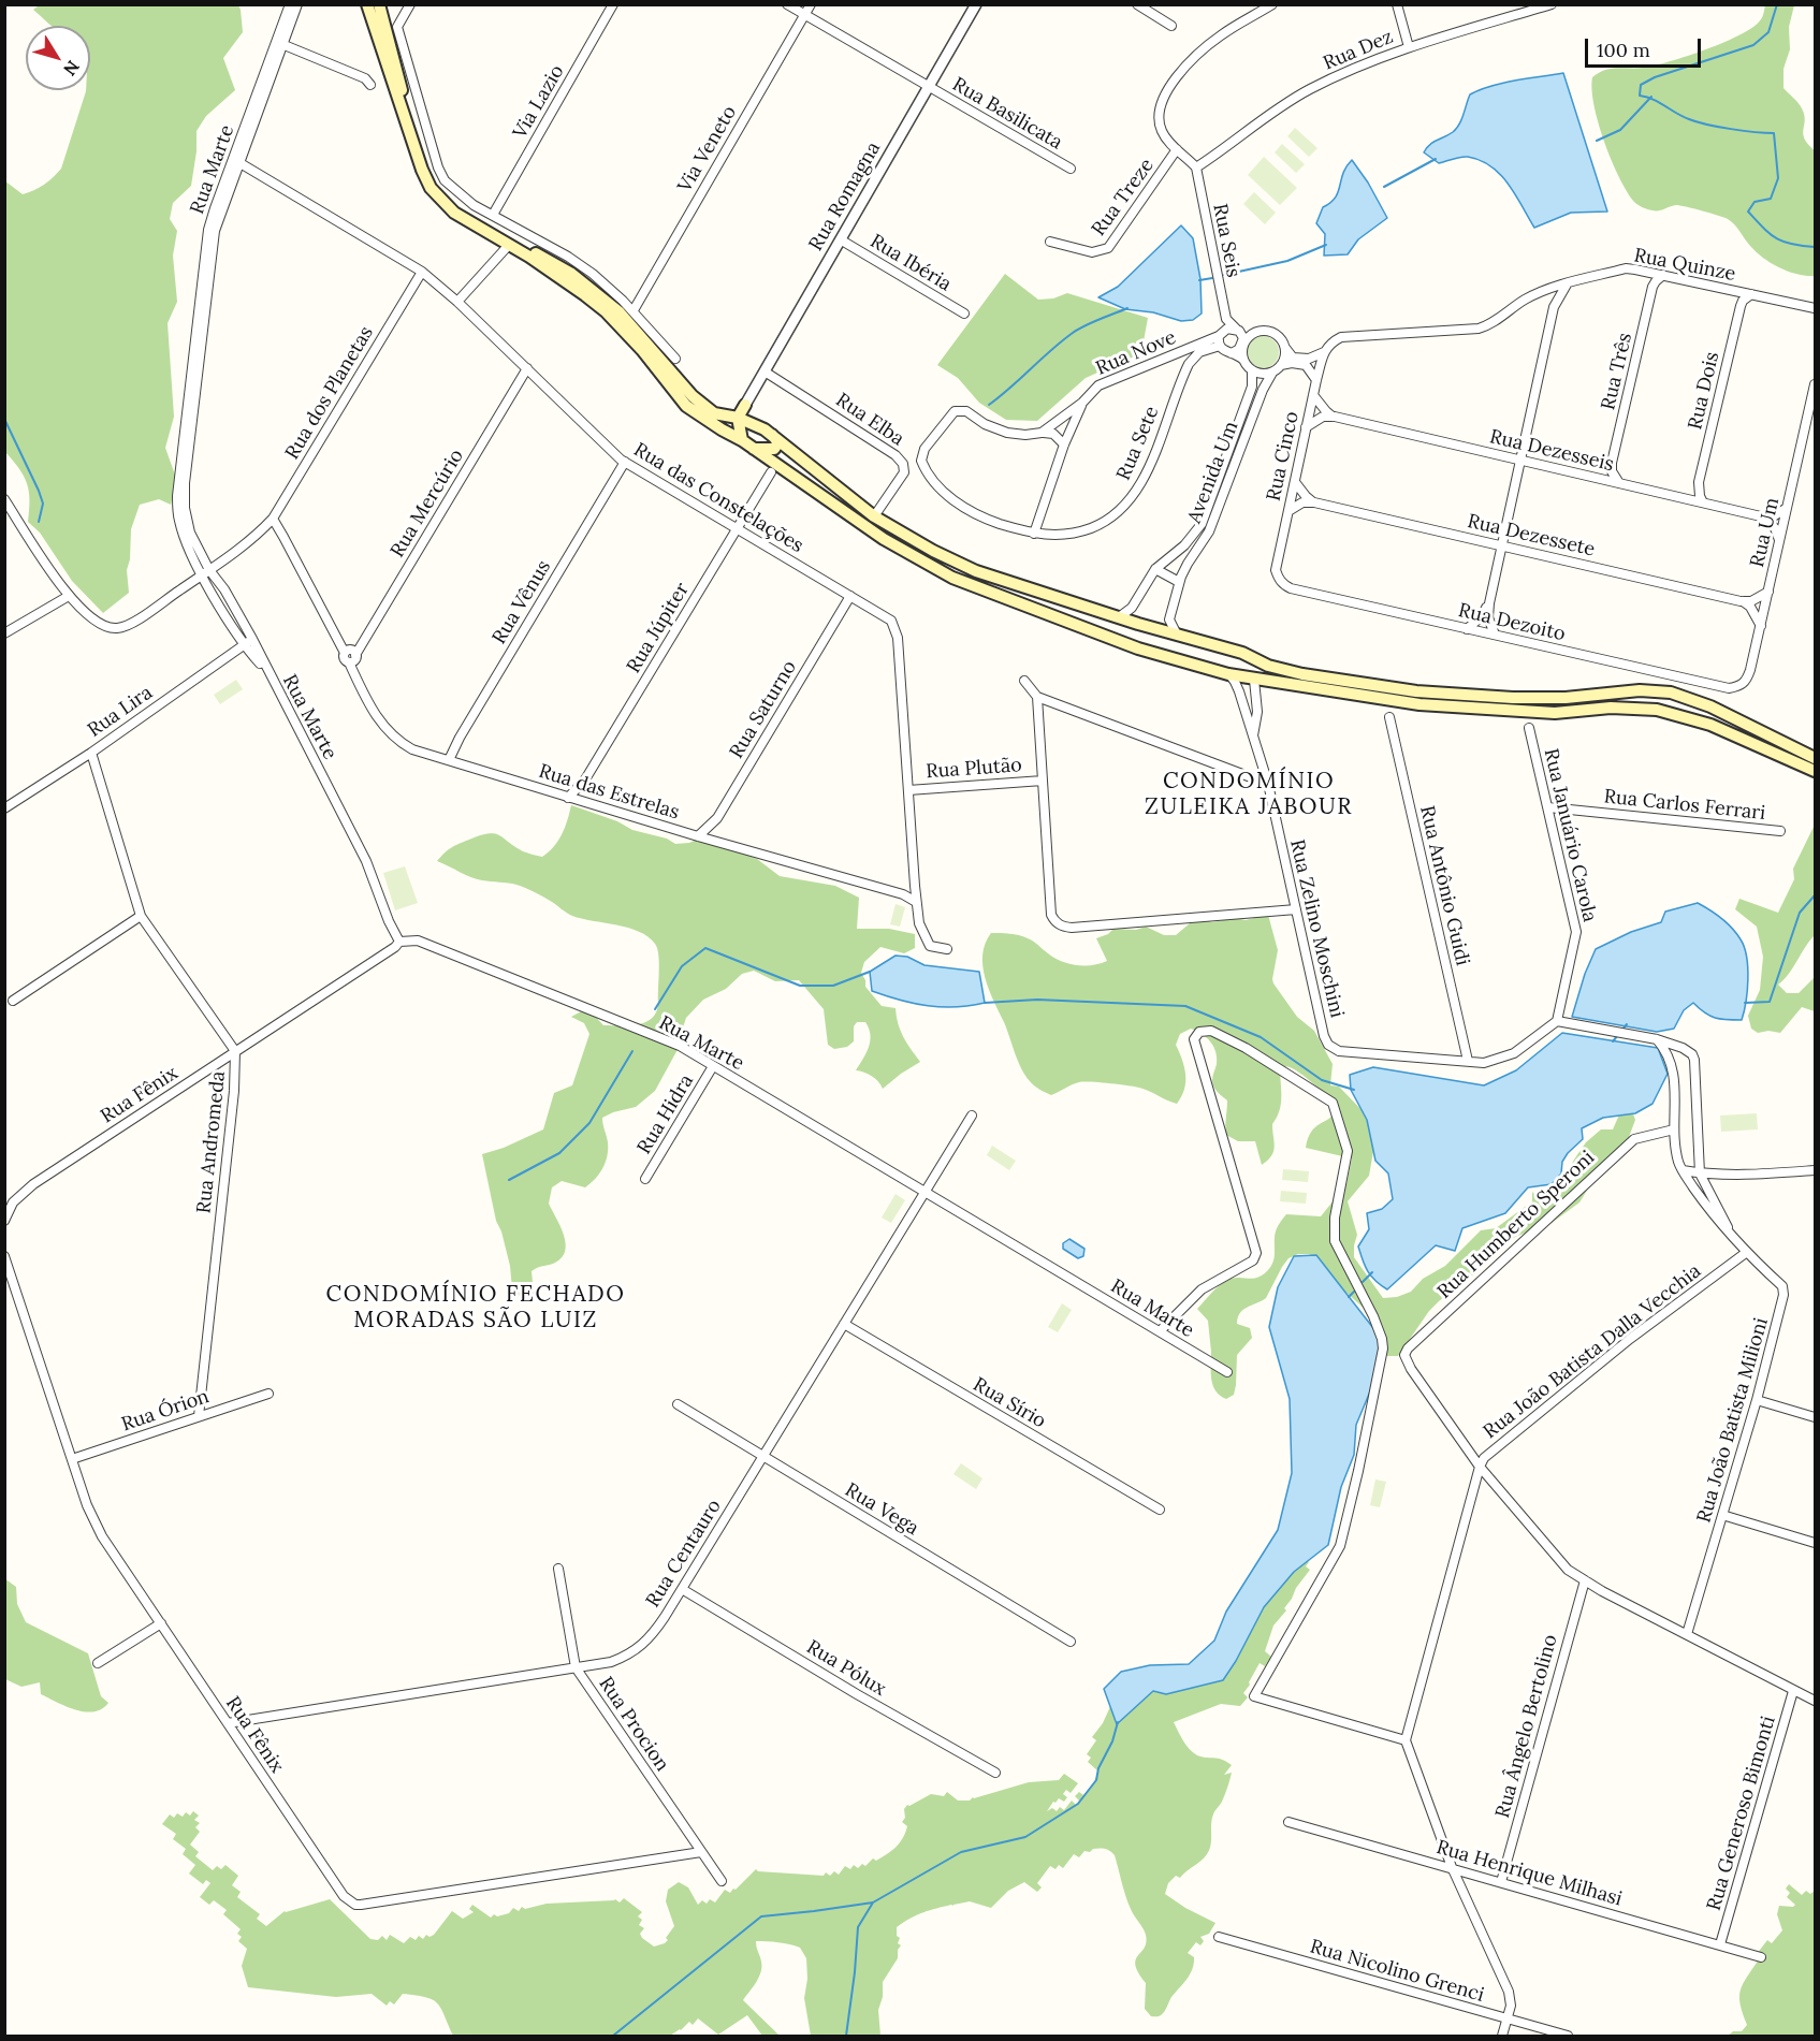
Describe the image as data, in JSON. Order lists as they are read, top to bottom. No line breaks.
{"streets":{"street":["Rua Dez","Via Lazio","Rua Basilicata","Via Veneto","Rua Marte","Rua Romagna","Rua Treze","Rua Seis","Rua Ibéria","Rua Quinze","Rua Nove","Rua Três","Rua Dois","Rua dos Planetas","Rua Elba","Rua Sete","Rua Dezesseis","Rua Cinco","Avenida Um","Rua das Constelações","Rua Mercúrio","Rua Um","Rua Dezessete","Rua Vênus","Rua Dezoito","Rua Júpiter","Rua Saturno","Rua Lira","Rua Plutão","Rua das Estrelas","Rua Carlos Ferrari","Rua Januário Carola","Rua Antônio Guidi","Rua Zelino Moschini","Rua Fênix","Rua Hidra","Rua Andromeda","Rua Humberto Speroni","Rua João Batista Dalla Vecchia","Rua Sírio","Rua Órion","Rua João Batista Milioni","Rua Vega","Rua Centauro","Rua Pólux","Rua Procion","Rua Ângelo Bertolino","Rua Generoso Bimonti","Rua Henrique Milhasi","Rua Nicolino Grenci"]},"crossings":[["Rua Dez","Rua Seis"],["Rua Basilicata","Via Veneto"],["Rua Basilicata","Rua Romagna"],["Rua Marte","Rua dos Planetas"],["Rua Marte","Rua das Constelações"],["Rua Marte","Rua Lira"],["Rua Marte","Rua Fênix"],["Rua Marte","Rua Hidra"],["Rua Marte","Rua Centauro"],["Rua Romagna","Rua Ibéria"],["Rua Romagna","Rua Elba"],["Rua Quinze","Rua Três"],["Rua Quinze","Rua Dois"],["Rua Quinze","Rua Cinco"],["Rua Nove","Rua Sete"],["Rua Dois","Rua Dezesseis"],["Rua dos Planetas","Rua das Constelações"],["Rua Cinco","Rua Dezoito"],["Rua das Constelações","Rua Mercúrio"],["Rua das Constelações","Rua Vênus"],["Rua das Constelações","Rua Júpiter"],["Rua das Constelações","Rua Saturno"],["Rua das Constelações","Rua Plutão"],["Rua das Constelações","Rua das Estrelas"],["Rua Mercúrio","Rua das Estrelas"],["Rua Um","Rua Dezoito"],["Rua Vênus","Rua das Estrelas"],["Rua Júpiter","Rua das Estrelas"],["Rua Saturno","Rua das Estrelas"],["Rua Lira","Rua Andromeda"],["Rua Carlos Ferrari","Rua Januário Carola"],["Rua Antônio Guidi","Rua Zelino Moschini"],["Rua Fênix","Rua Andromeda"],["Rua Fênix","Rua Órion"],["Rua Fênix","Rua Centauro"],["Rua Fênix","Rua Procion"],["Rua Andromeda","Rua Órion"],["Rua Humberto Speroni","Rua João Batista Dalla Vecchia"],["Rua João Batista Dalla Vecchia","Rua João Batista Milioni"],["Rua Sírio","Rua Centauro"],["Rua Vega","Rua Centauro"],["Rua Centauro","Rua Pólux"],["Rua Centauro","Rua Procion"],["Rua Ângelo Bertolino","Rua Henrique Milhasi"],["Rua Generoso Bimonti","Rua Henrique Milhasi"]],"districts":["CONDOMÍNIO ZULEIKA JABOUR","CONDOMÍNIO FECHADO MORADAS SÃO LUIZ"],"scale_bar":"100 m","north":"bottom right"}
